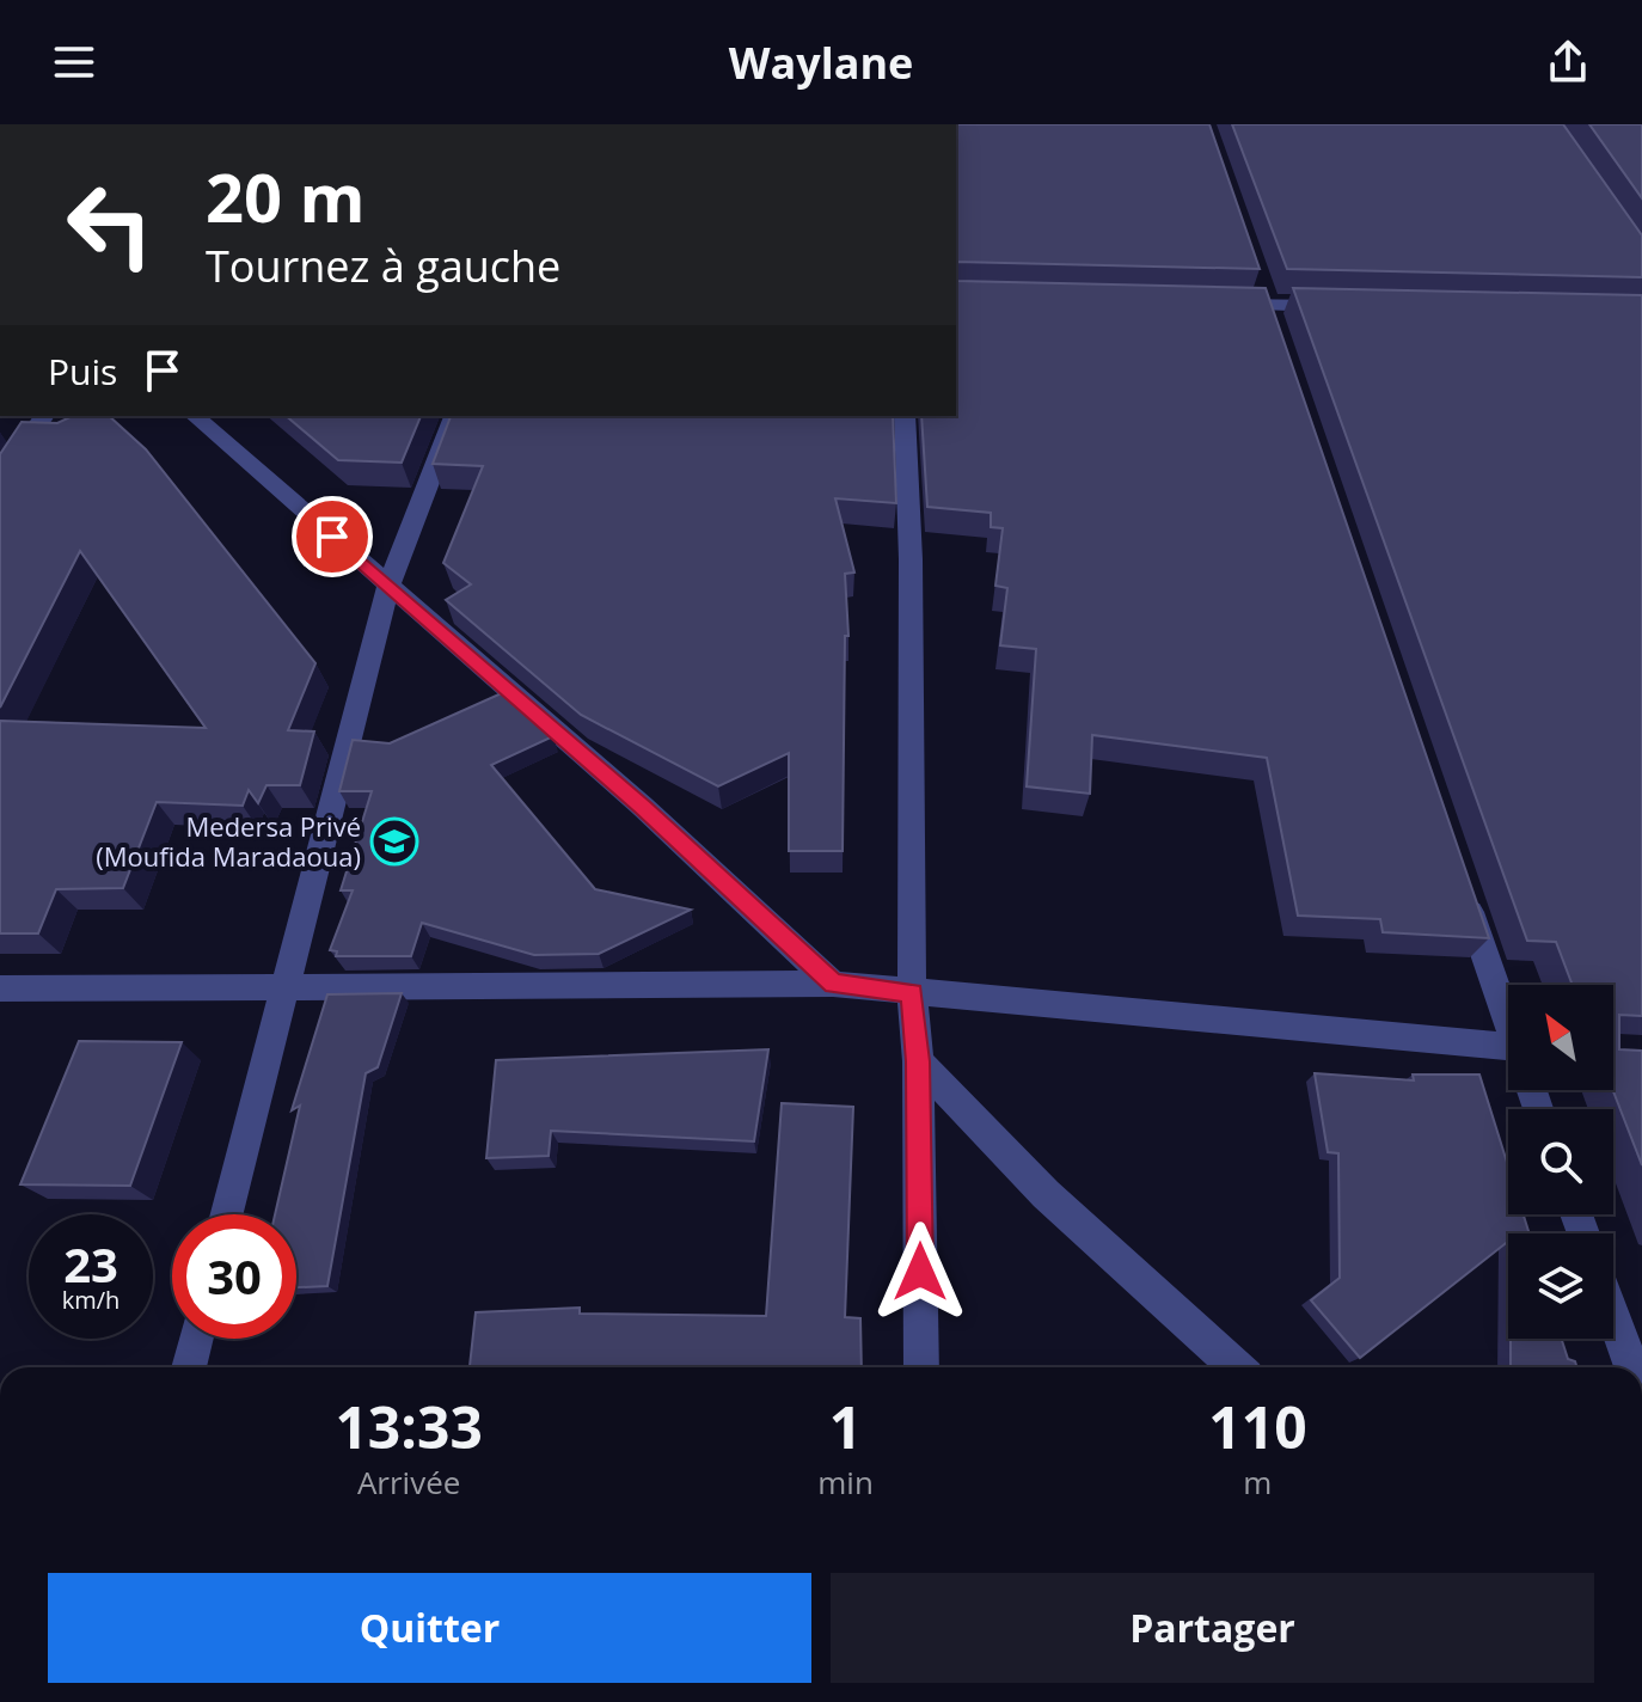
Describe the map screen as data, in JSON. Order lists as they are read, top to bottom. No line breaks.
{"places":{"school or university":["Medersa Privé (Moufida Maradaoua)"]},"north":"top left","page":{"header":"Waylane","turn":["20 m","Tournez à gauche"],"then":"Puis","speed":"23 km/h","limit":"30","eta":["13:33","Arrivée","1","min","110","m"],"buttons":["Quitter","Partager"]}}
